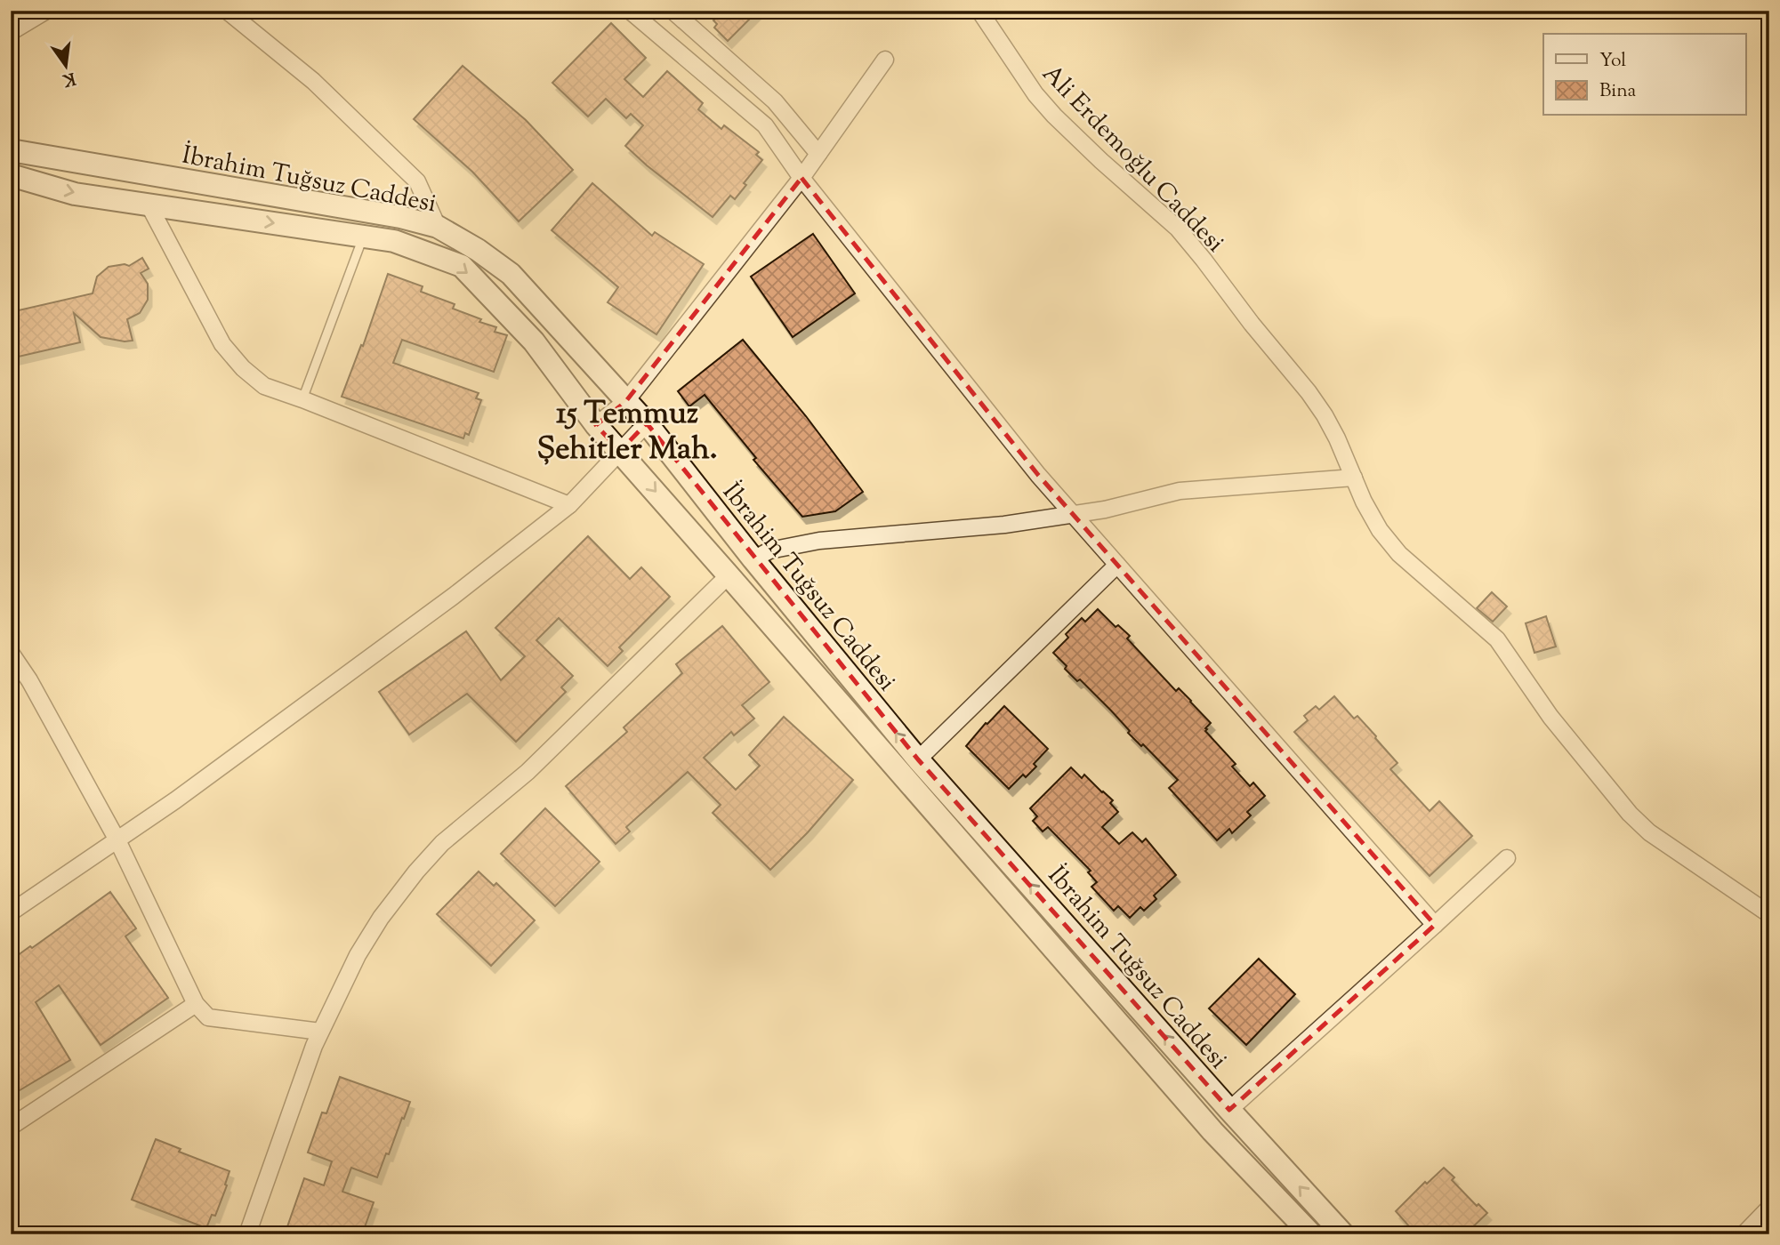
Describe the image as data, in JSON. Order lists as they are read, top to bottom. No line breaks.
{"streets":{"street":["Ali Erdemoğlu Caddesi","İbrahim Tuğsuz Caddesi"]},"districts":["15 Temmuz Şehitler Mah."],"legend":["Yol","Bina"],"north":"bottom"}
